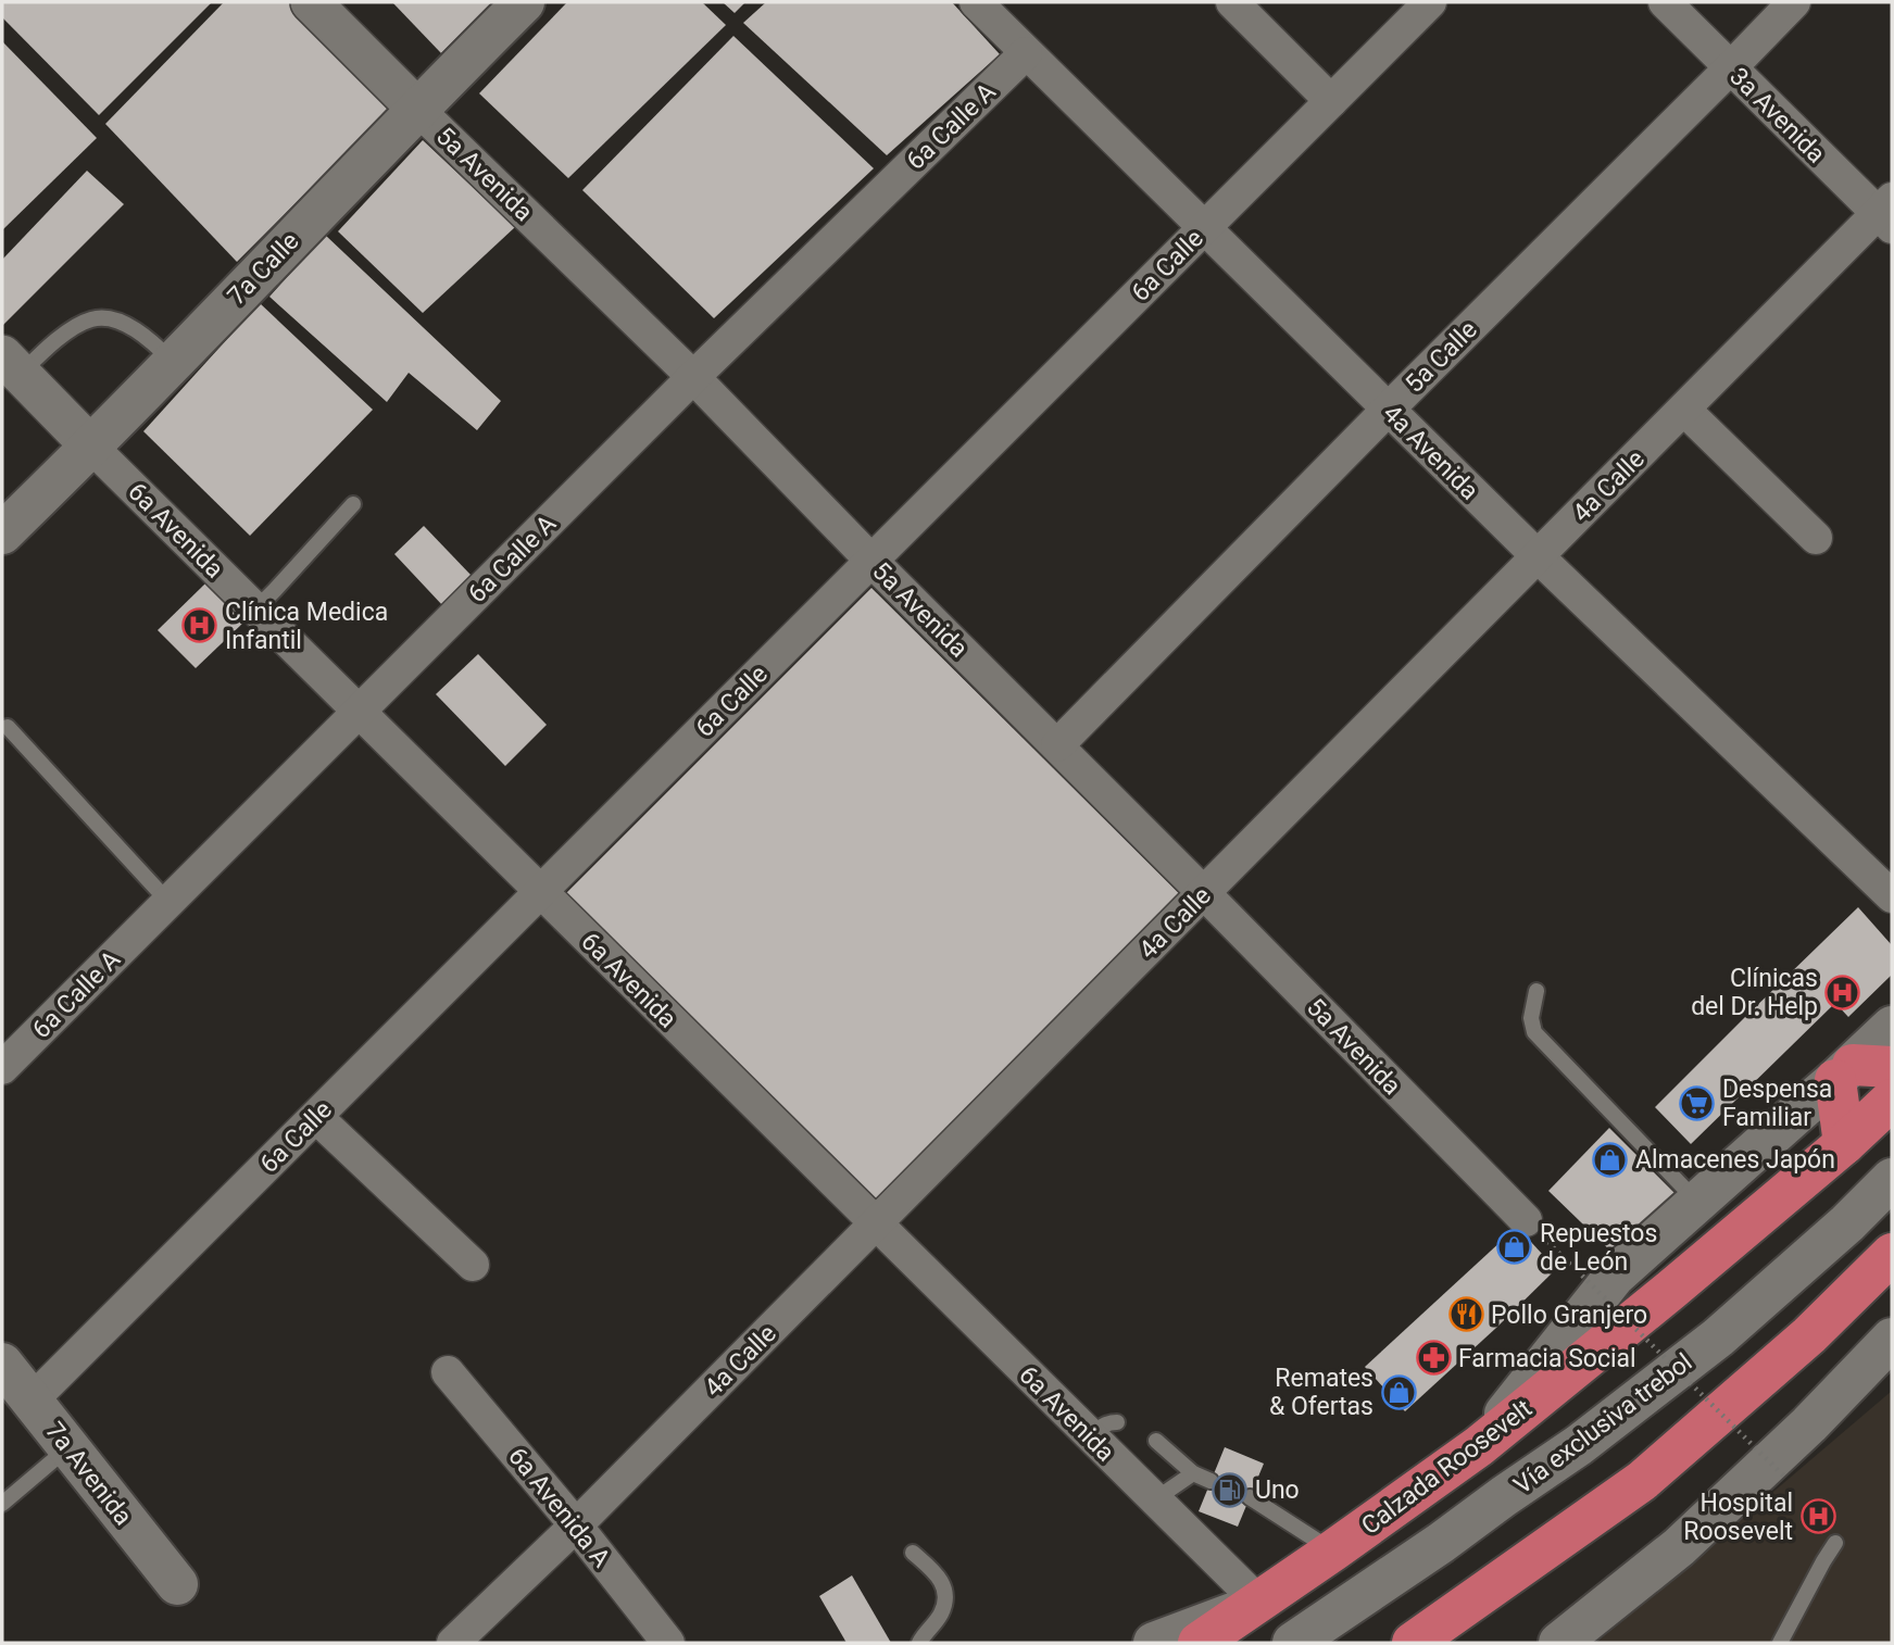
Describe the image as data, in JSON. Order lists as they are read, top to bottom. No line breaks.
{"streets":{"highway":["Calzada Roosevelt"],"main road":["7a Calle","Vía exclusiva trebol","7a Avenida"],"street":["3a Avenida","6a Calle A","5a Avenida","6a Calle","5a Calle","4a Avenida","4a Calle","6a Avenida","6a Avenida A"]},"crossings":[["3a Avenida","5a Calle"],["3a Avenida","4a Calle"],["6a Calle A","5a Avenida"],["6a Calle A","4a Avenida"],["6a Calle A","6a Avenida"],["5a Avenida","6a Calle"],["5a Avenida","7a Calle"],["5a Avenida","5a Calle"],["5a Avenida","4a Calle"],["6a Calle","4a Avenida"],["6a Calle","6a Avenida"],["6a Calle","7a Avenida"],["7a Calle","6a Avenida"],["5a Calle","4a Avenida"],["4a Avenida","4a Calle"],["4a Calle","6a Avenida"],["4a Calle","6a Avenida A"],["6a Avenida","Calzada Roosevelt"]],"places":{"hospital":["Clínica Medica Infantil","Clínicas del Dr. Help","Hospital Roosevelt"],"supermarket":["Despensa Familiar"],"shop":["Almacenes Japón","Repuestos de León","Remates & Ofertas"],"restaurant":["Pollo Granjero"],"pharmacy":["Farmacia Social"],"fuel station":["Uno"]}}
